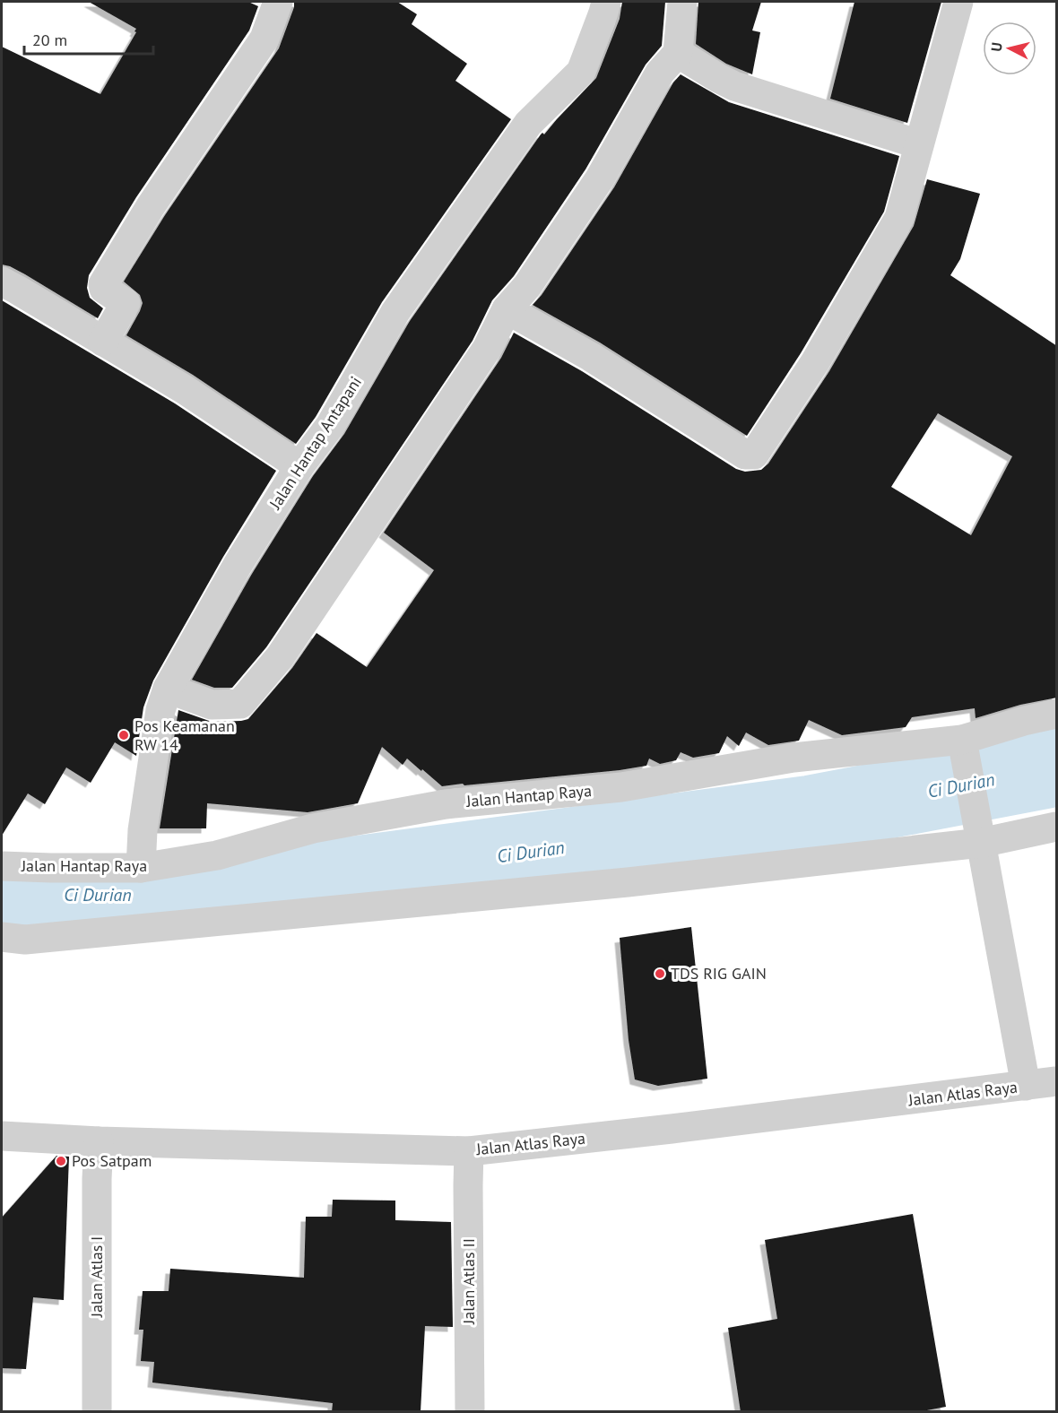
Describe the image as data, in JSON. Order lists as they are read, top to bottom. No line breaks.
{"streets":{"street":["Jalan Hantap Antapani","Jalan Hantap Raya","Jalan Atlas Raya","Jalan Atlas I","Jalan Atlas II"]},"crossings":[["Jalan Hantap Antapani","Jalan Hantap Raya"],["Jalan Atlas Raya","Jalan Atlas I"],["Jalan Atlas Raya","Jalan Atlas II"]],"water":["Ci Durian"],"places":["Pos Keamanan RW 14","TDS RIG GAIN","Pos Satpam"],"scale_bar":"20 m","north":"left"}
